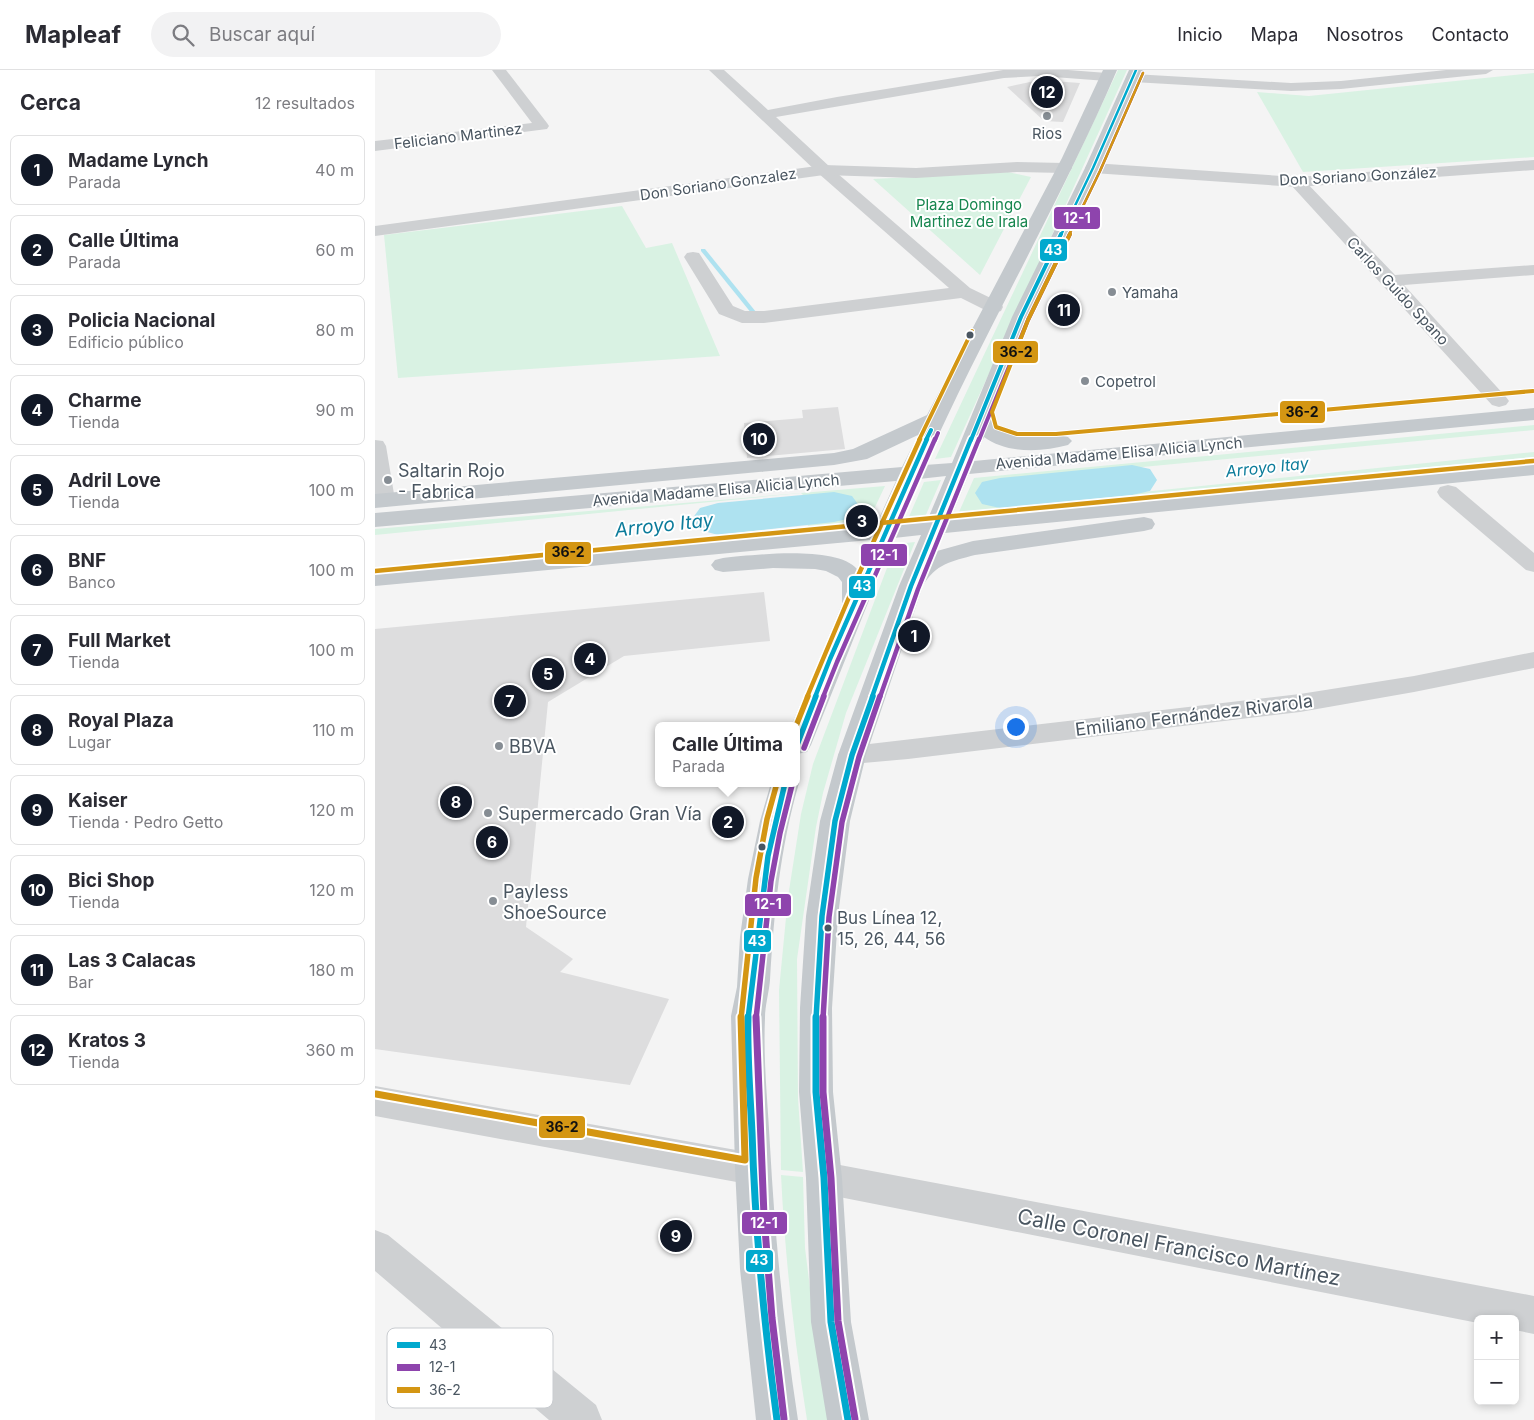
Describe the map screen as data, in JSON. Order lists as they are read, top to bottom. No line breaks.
{"streets":{"highway":["Avenida Madame Elisa Alicia Lynch"],"street":["Feliciano Martinez","Don Soriano González","Don Soriano Gonzalez","Carlos Guido Spano","Emiliano Fernández Rivarola","Calle Coronel Francisco Martínez"]},"crossings":[["Don Soriano González","Carlos Guido Spano"]],"water":["Arroyo Itay"],"parks":["Plaza Domingo Martinez de Irala"],"places":["Rios","Yamaha","Copetrol","Saltarin Rojo - Fabrica","BBVA","Supermercado Gran Vía","Payless ShoeSource","Bus Línea 12, 15, 26, 44, 56"],"lines":["transit line 43","transit line 12-1","transit line 36-2"],"legend":["43","12-1","36-2"],"page":{"header":"Mapleaf","search":"Buscar aquí","nav":["Inicio","Mapa","Nosotros","Contacto"],"heading":["Cerca","12 resultados"],"pins":["12","11","10","3","1","4","5","7","8","2","6","9"],"list":[{"mark":"1","name":"Madame Lynch","note":"Parada","value":"40 m"},{"mark":"2","name":"Calle Última","note":"Parada","value":"60 m"},{"mark":"3","name":"Policia Nacional","note":"Edificio público","value":"80 m"},{"mark":"4","name":"Charme","note":"Tienda","value":"90 m"},{"mark":"5","name":"Adril Love","note":"Tienda","value":"100 m"},{"mark":"6","name":"BNF","note":"Banco","value":"100 m"},{"mark":"7","name":"Full Market","note":"Tienda","value":"100 m"},{"mark":"8","name":"Royal Plaza","note":"Lugar","value":"110 m"},{"mark":"9","name":"Kaiser","note":"Tienda · Pedro Getto","value":"120 m"},{"mark":"10","name":"Bici Shop","note":"Tienda","value":"120 m"},{"mark":"11","name":"Las 3 Calacas","note":"Bar","value":"180 m"},{"mark":"12","name":"Kratos 3","note":"Tienda","value":"360 m"}],"popup":["Calle Última","Parada"],"map_buttons":["+","−"]}}
